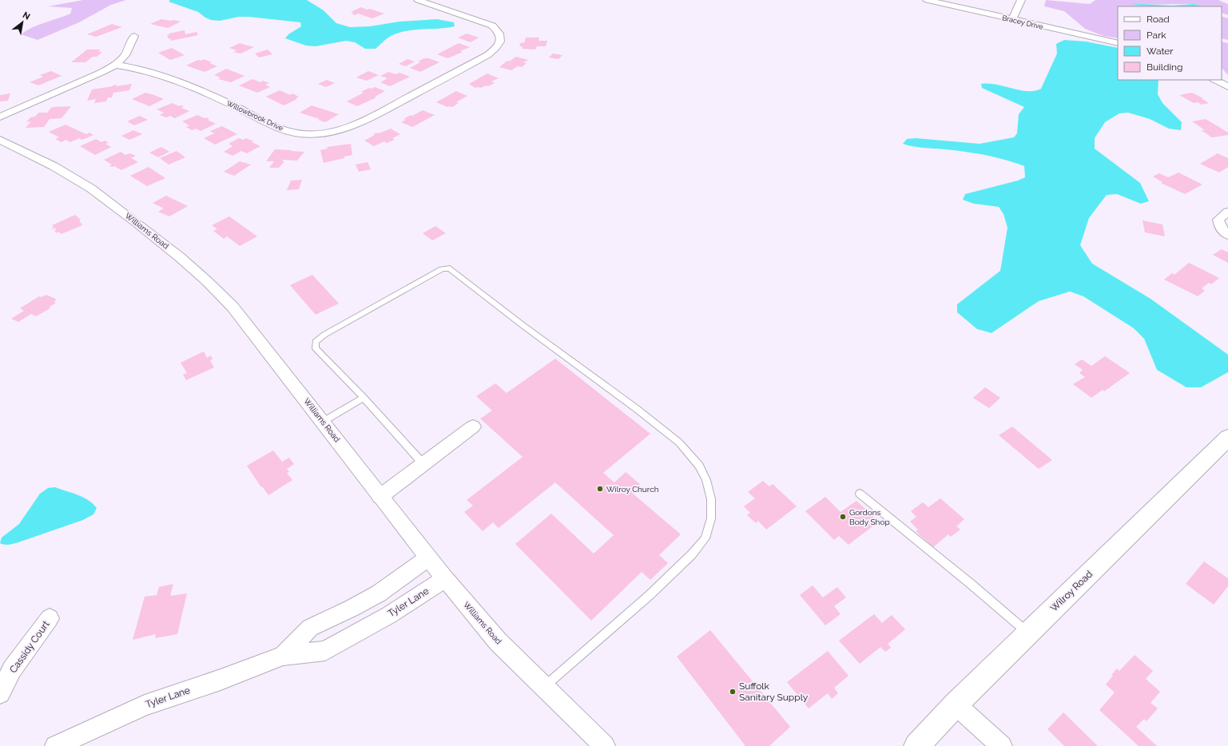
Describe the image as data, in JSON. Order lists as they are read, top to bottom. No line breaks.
{"streets":{"main road":["Wilroy Road"],"street":["Bracey Drive","Willowbrook Drive","Williams Road","Tyler Lane","Cassidy Court"]},"crossings":[["Williams Road","Tyler Lane"]],"places":["Wilroy Church","Gordons Body Shop","Suffolk Sanitary Supply"],"legend":["Road","Park","Water","Building"],"north":"top right"}
